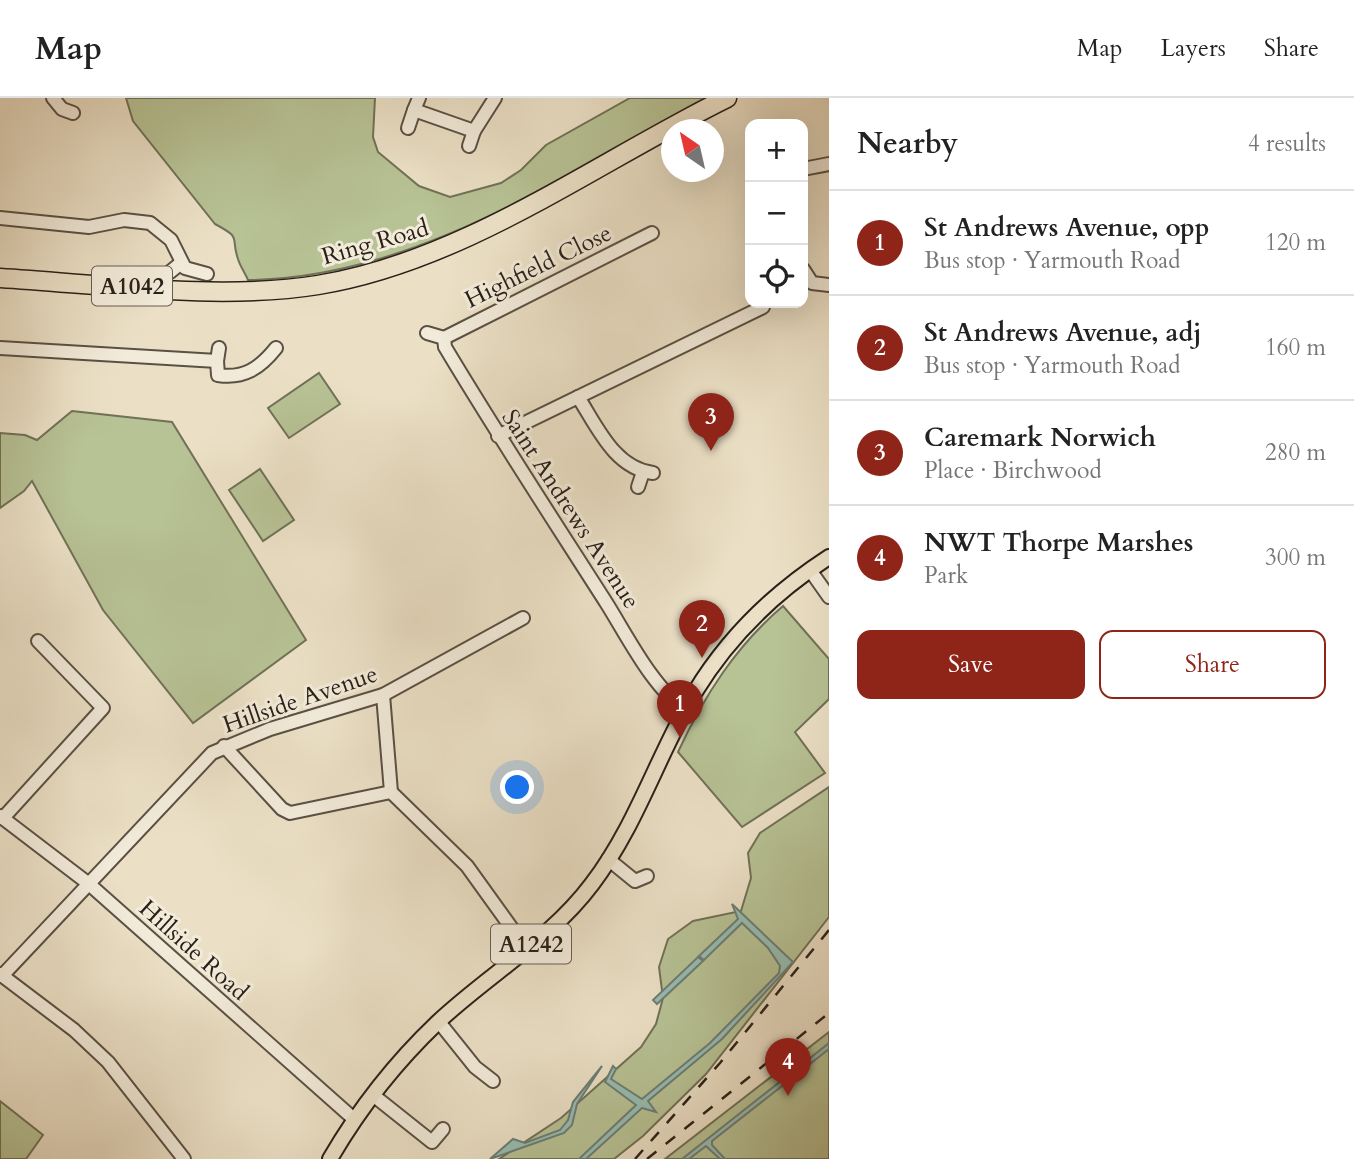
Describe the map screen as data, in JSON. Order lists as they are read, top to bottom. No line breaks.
{"streets":{"highway":["Ring Road","A1042"],"main road":["A1242"],"street":["Highfield Close","Saint Andrews Avenue","Hillside Avenue","Hillside Road"]},"crossings":[["Highfield Close","Saint Andrews Avenue"],["Saint Andrews Avenue","A1242"],["Hillside Avenue","Hillside Road"],["A1242","Hillside Road"]],"north":"top left","page":{"header":"Map","nav":["Map","Layers","Share"],"heading":["Nearby","4 results"],"map_buttons":["+","−"],"list":[{"mark":"1","name":"St Andrews Avenue, opp","note":"Bus stop · Yarmouth Road","value":"120 m"},{"mark":"2","name":"St Andrews Avenue, adj","note":"Bus stop · Yarmouth Road","value":"160 m"},{"mark":"3","name":"Caremark Norwich","note":"Place · Birchwood","value":"280 m"},{"mark":"4","name":"NWT Thorpe Marshes","note":"Park","value":"300 m"}],"pins":["3","2","1","4"],"buttons":["Save","Share"]}}
